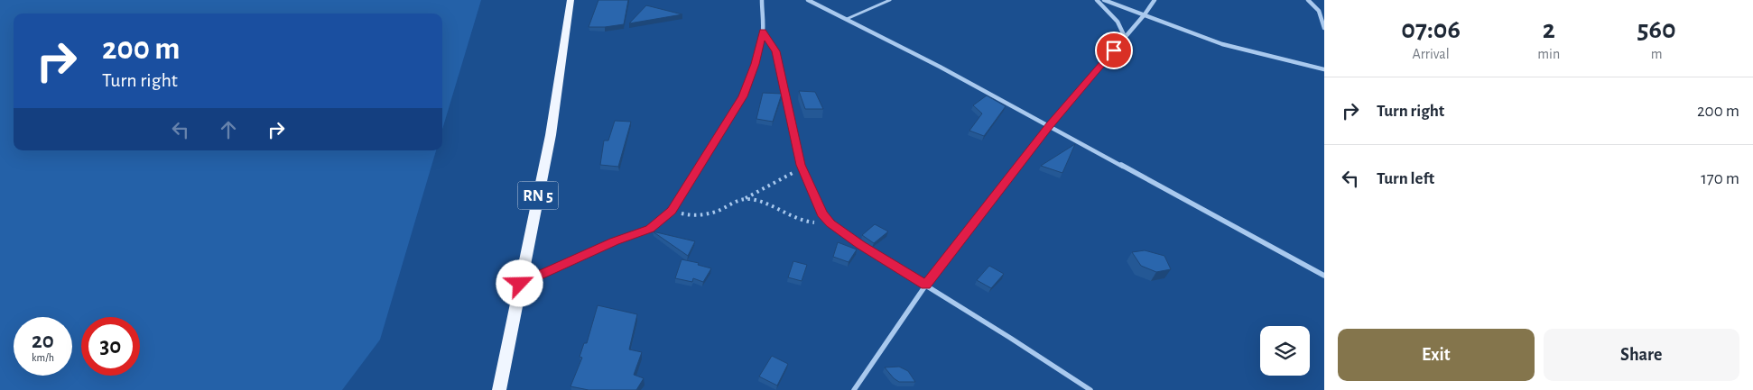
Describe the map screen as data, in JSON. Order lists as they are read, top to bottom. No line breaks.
{"streets":{"main road":["RN 5"]},"page":{"eta":["07:06","Arrival","2","min","560","m"],"turn":["200 m","Turn right"],"list":[{"name":"Turn right","value":"200 m"},{"name":"Turn left","value":"170 m"}],"speed":"20 km/h","limit":"30","buttons":["Exit","Share"]}}
